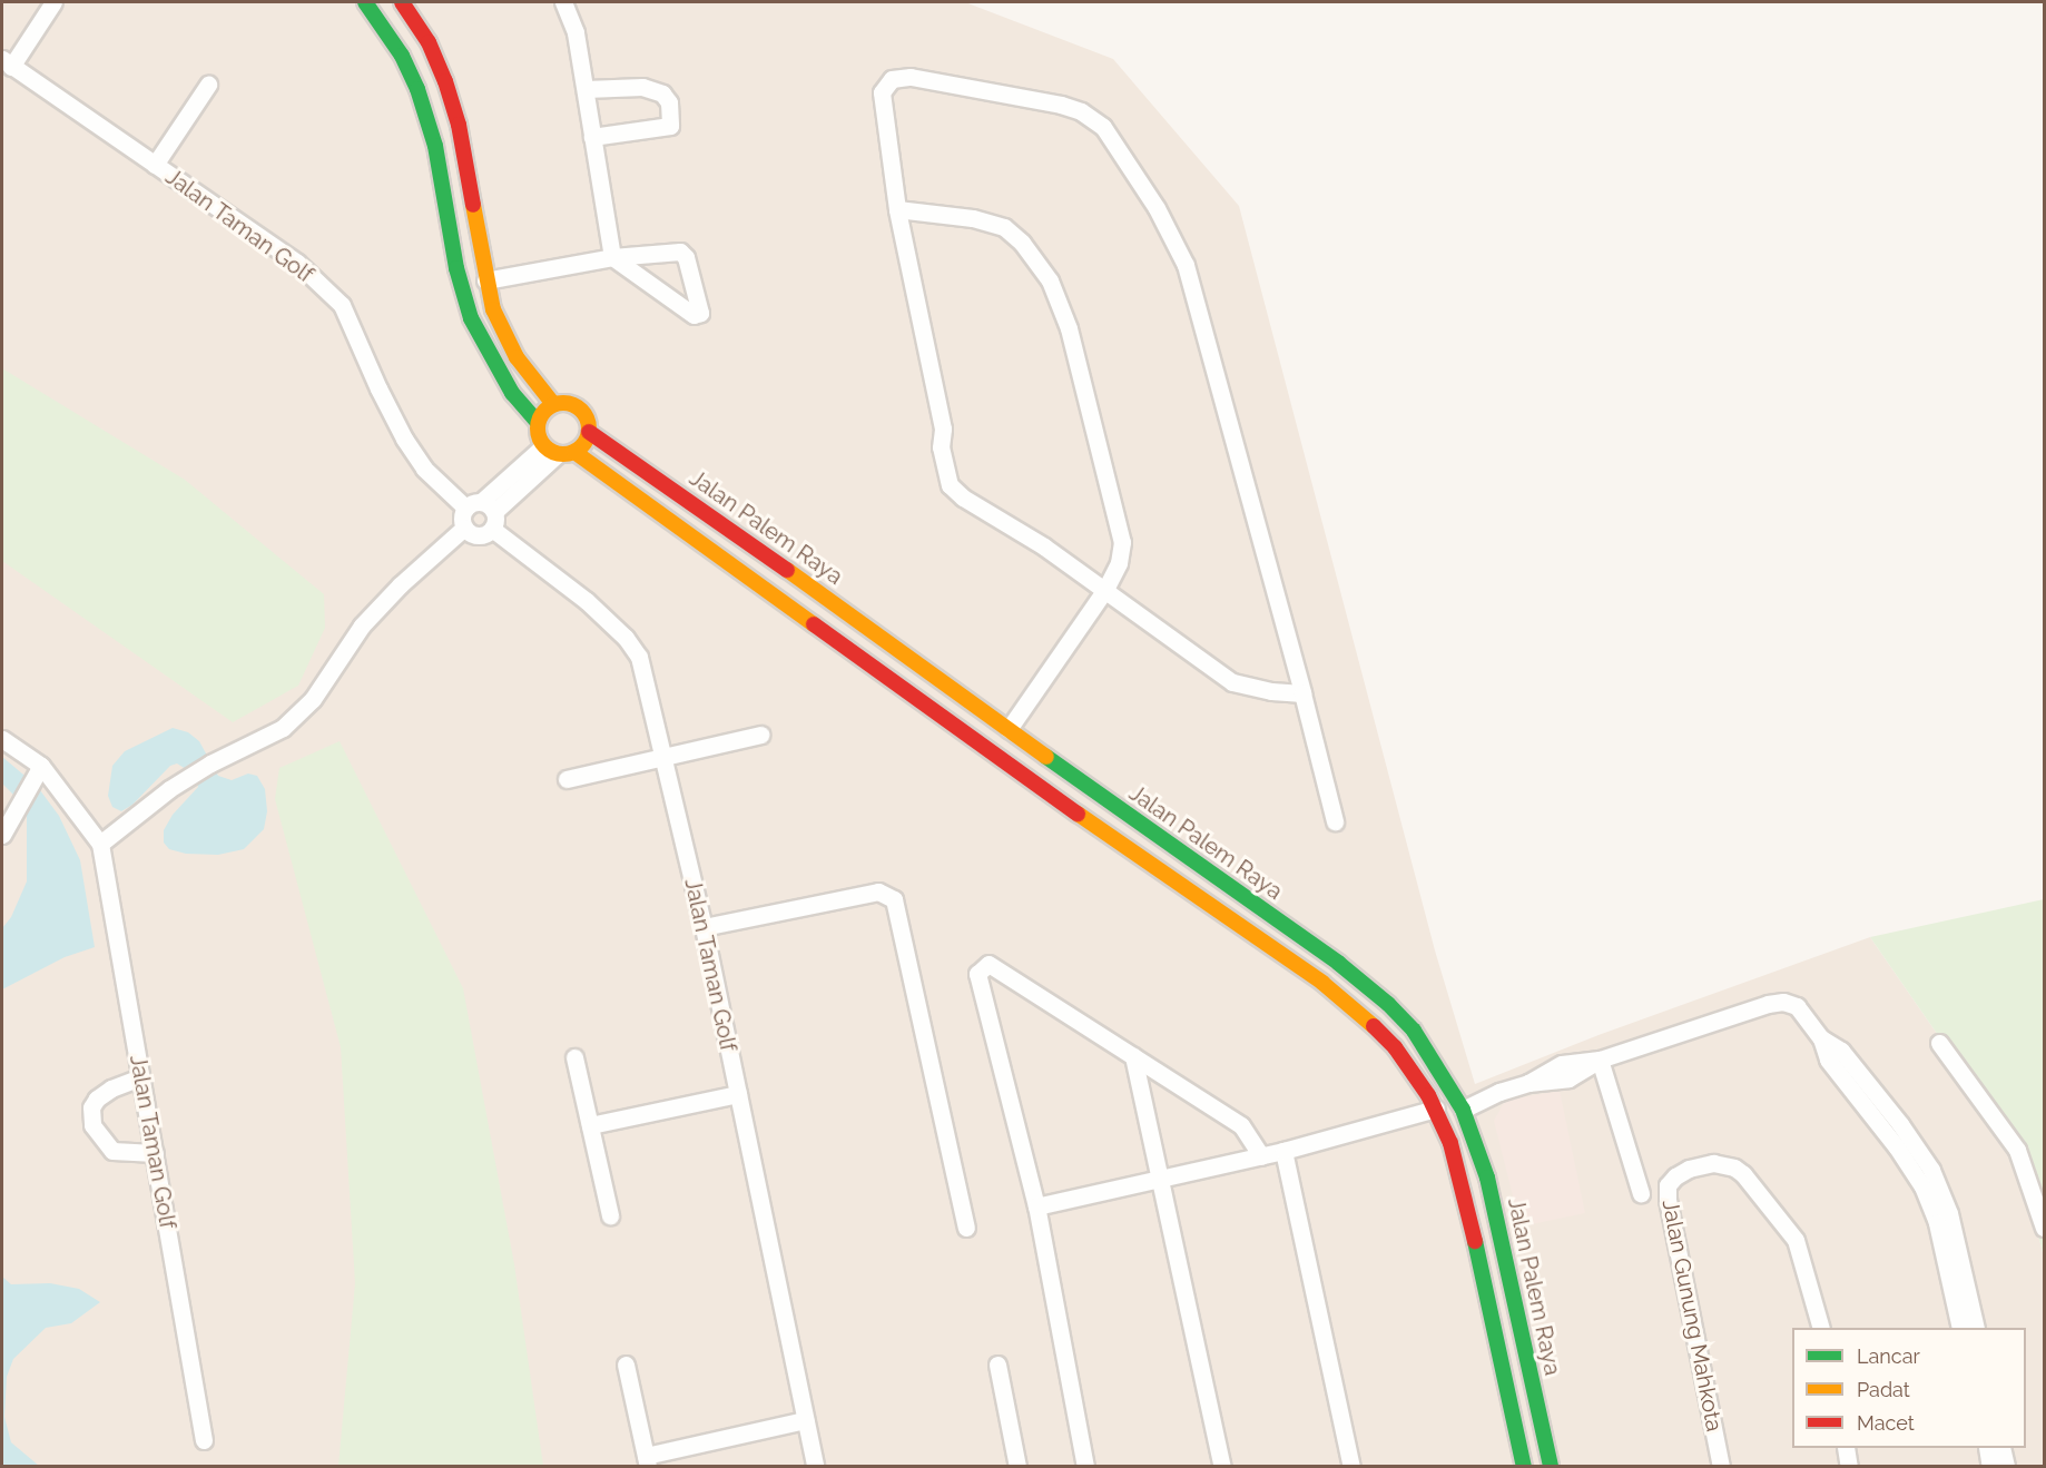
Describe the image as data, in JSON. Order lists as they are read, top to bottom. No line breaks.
{"streets":{"street":["Jalan Taman Golf","Jalan Palem Raya","Jalan Gunung Mahkota"]},"legend":["Lancar","Padat","Macet"]}
